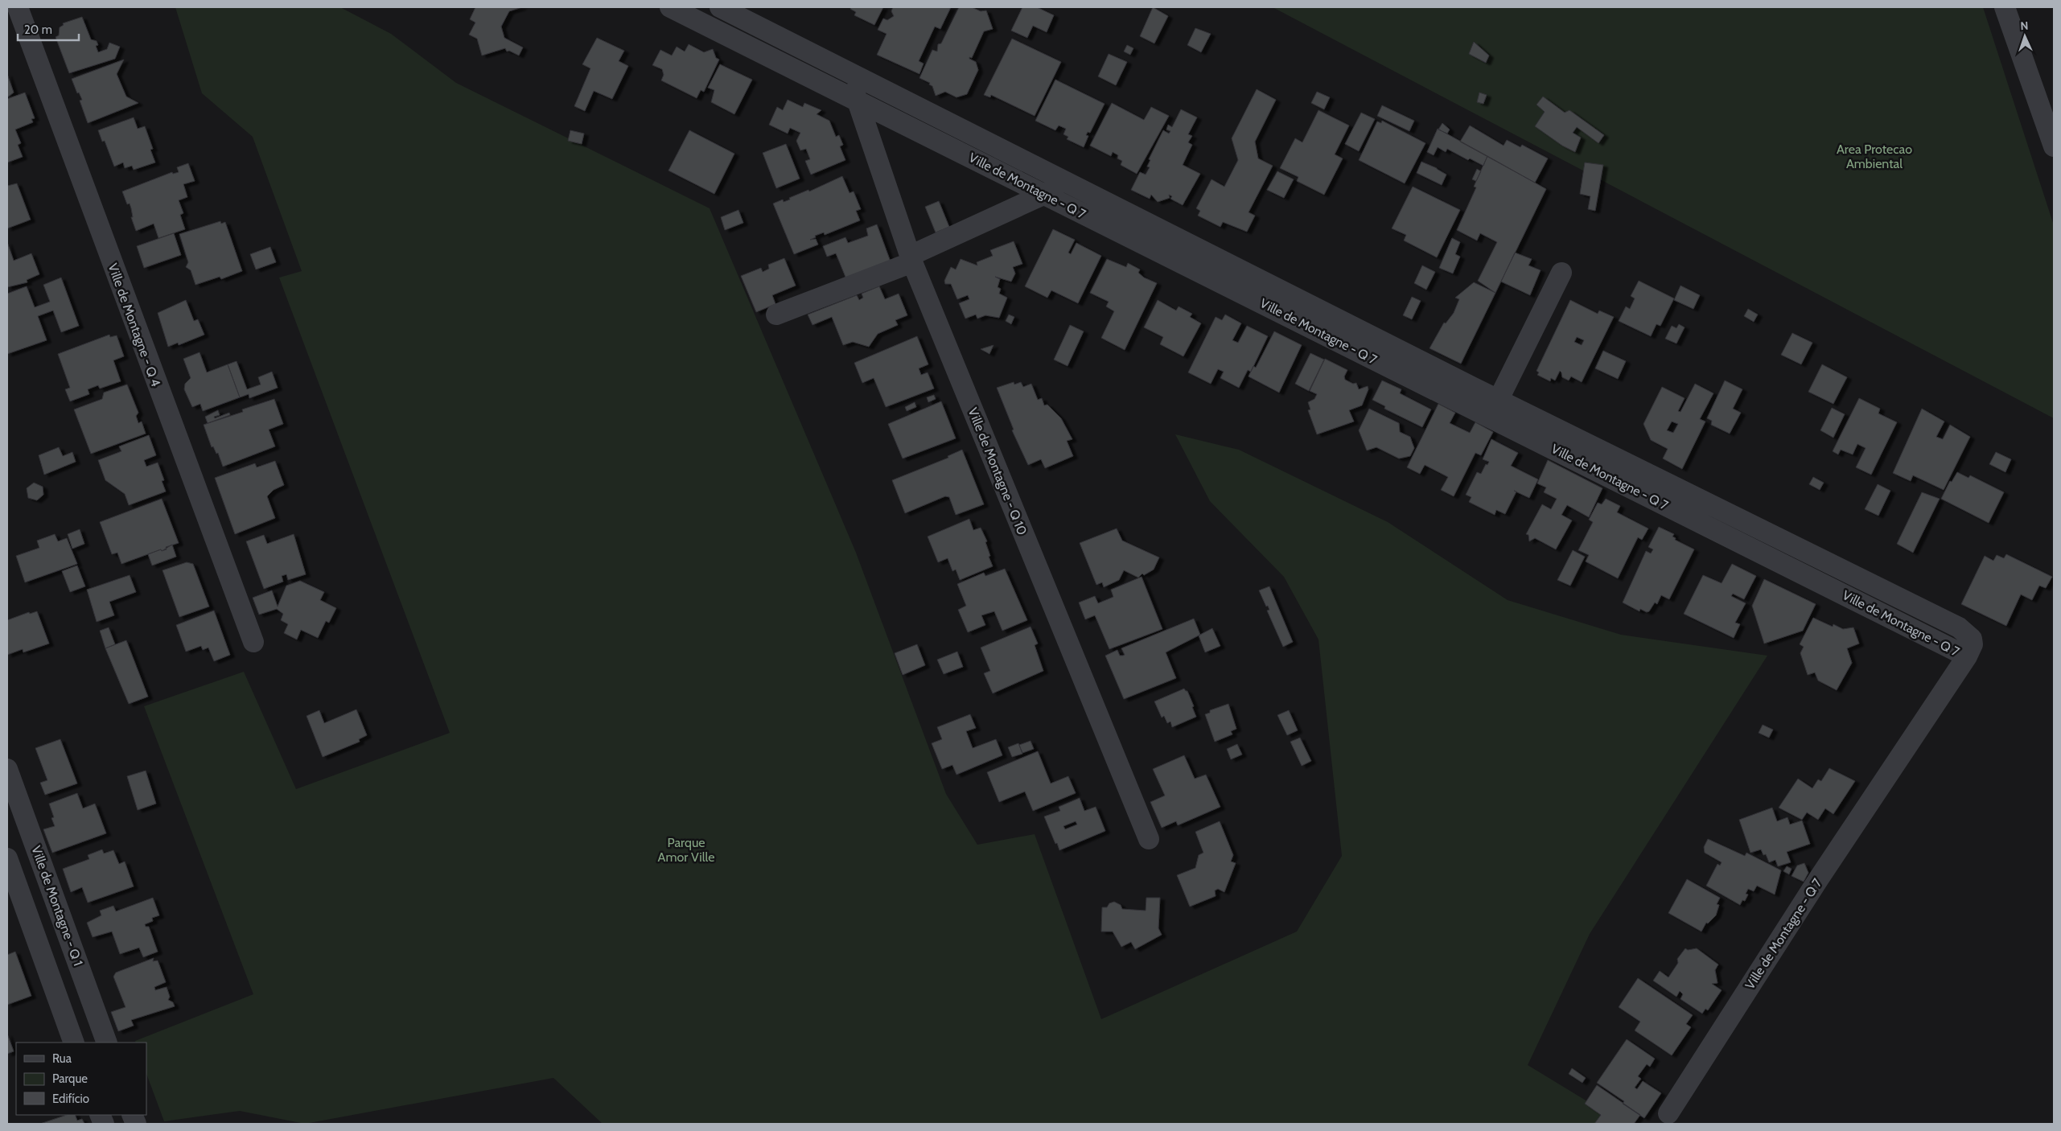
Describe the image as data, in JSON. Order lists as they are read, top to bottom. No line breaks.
{"streets":{"street":["Ville de Montagne - Q 7","Ville de Montagne - Q 4","Ville de Montagne - Q 10","Ville de Montagne - Q 1"]},"crossings":[["Ville de Montagne - Q 7","Ville de Montagne - Q 10"]],"parks":["Area Protecao Ambiental","Parque Amor Ville"],"legend":["Rua","Parque","Edifício"],"scale_bar":"20 m","north":"top"}
